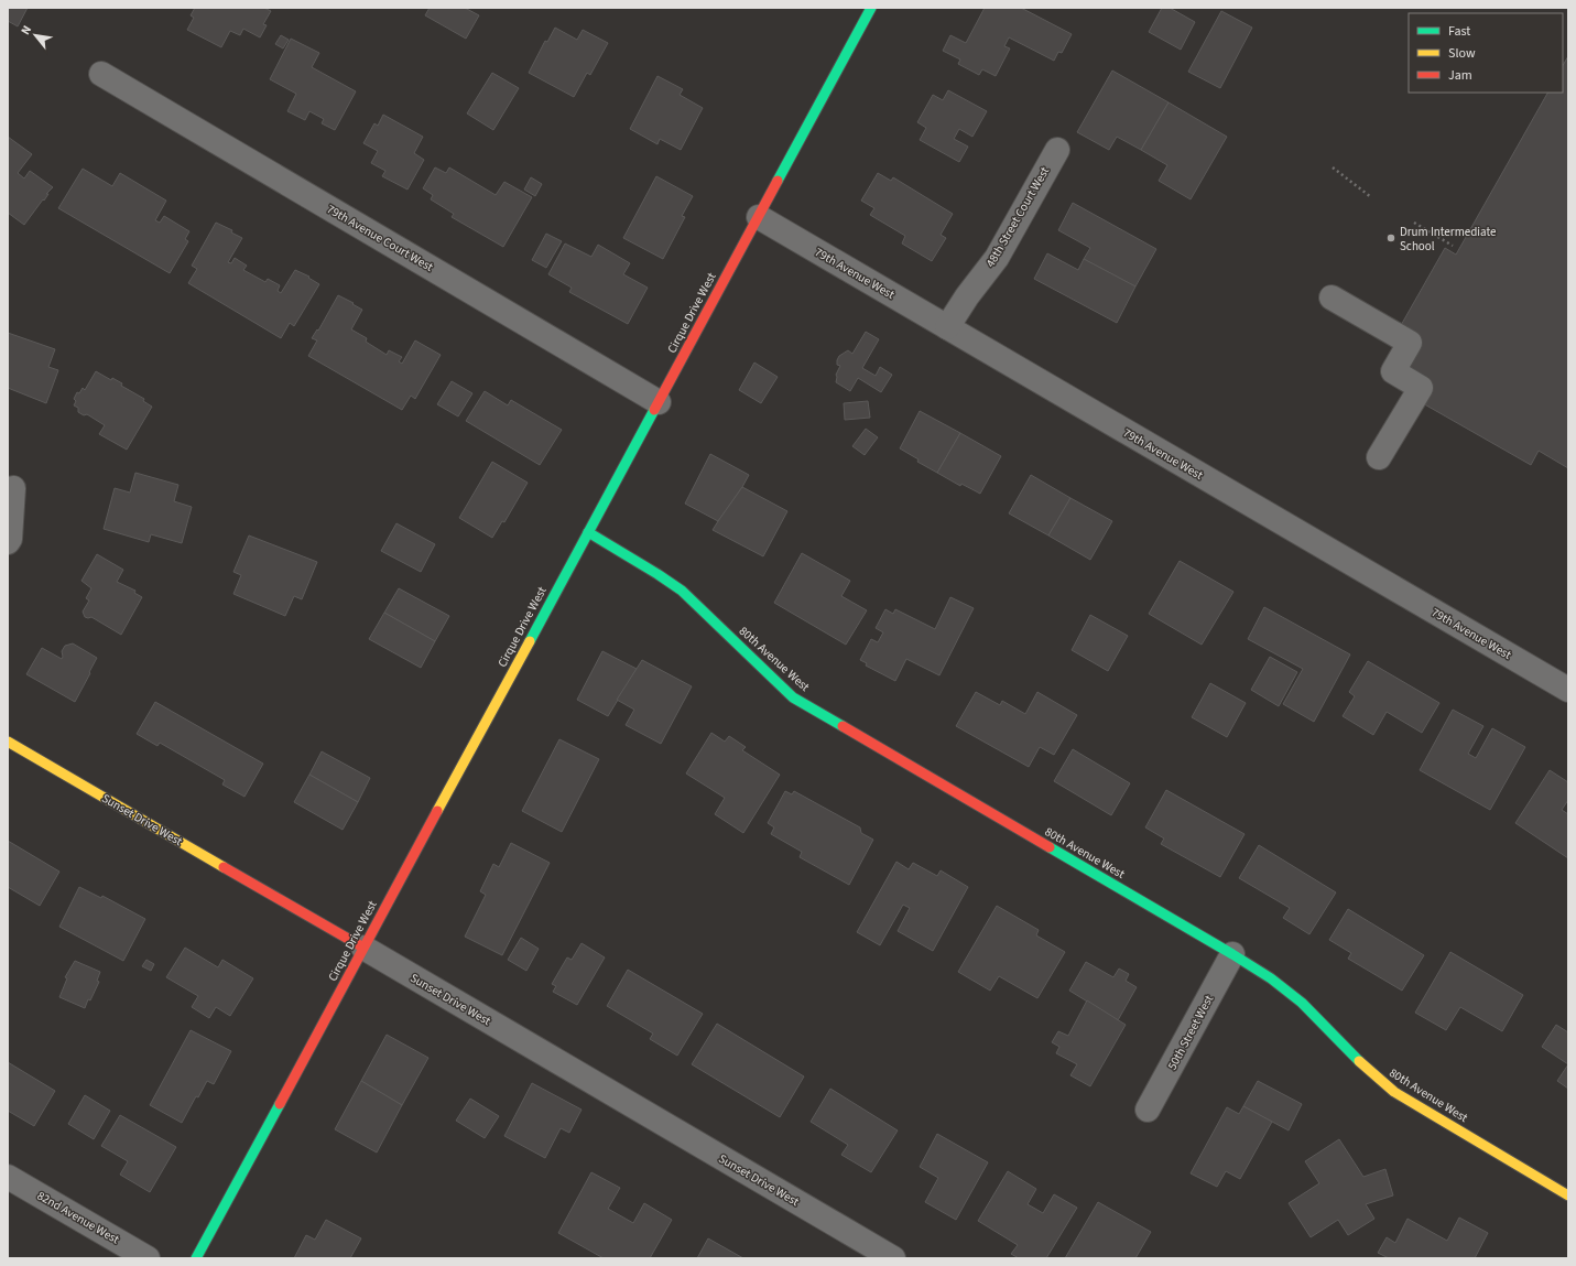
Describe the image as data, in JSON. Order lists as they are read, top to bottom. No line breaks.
{"streets":{"street":["48th Street Court West","79th Avenue Court West","79th Avenue West","Cirque Drive West","80th Avenue West","Sunset Drive West","50th Street West","82nd Avenue West"]},"crossings":[["48th Street Court West","79th Avenue West"],["79th Avenue Court West","Cirque Drive West"],["79th Avenue West","Cirque Drive West"],["Cirque Drive West","80th Avenue West"],["Cirque Drive West","Sunset Drive West"],["80th Avenue West","50th Street West"]],"places":["Drum Intermediate School"],"legend":["Fast","Slow","Jam"],"north":"top left"}
